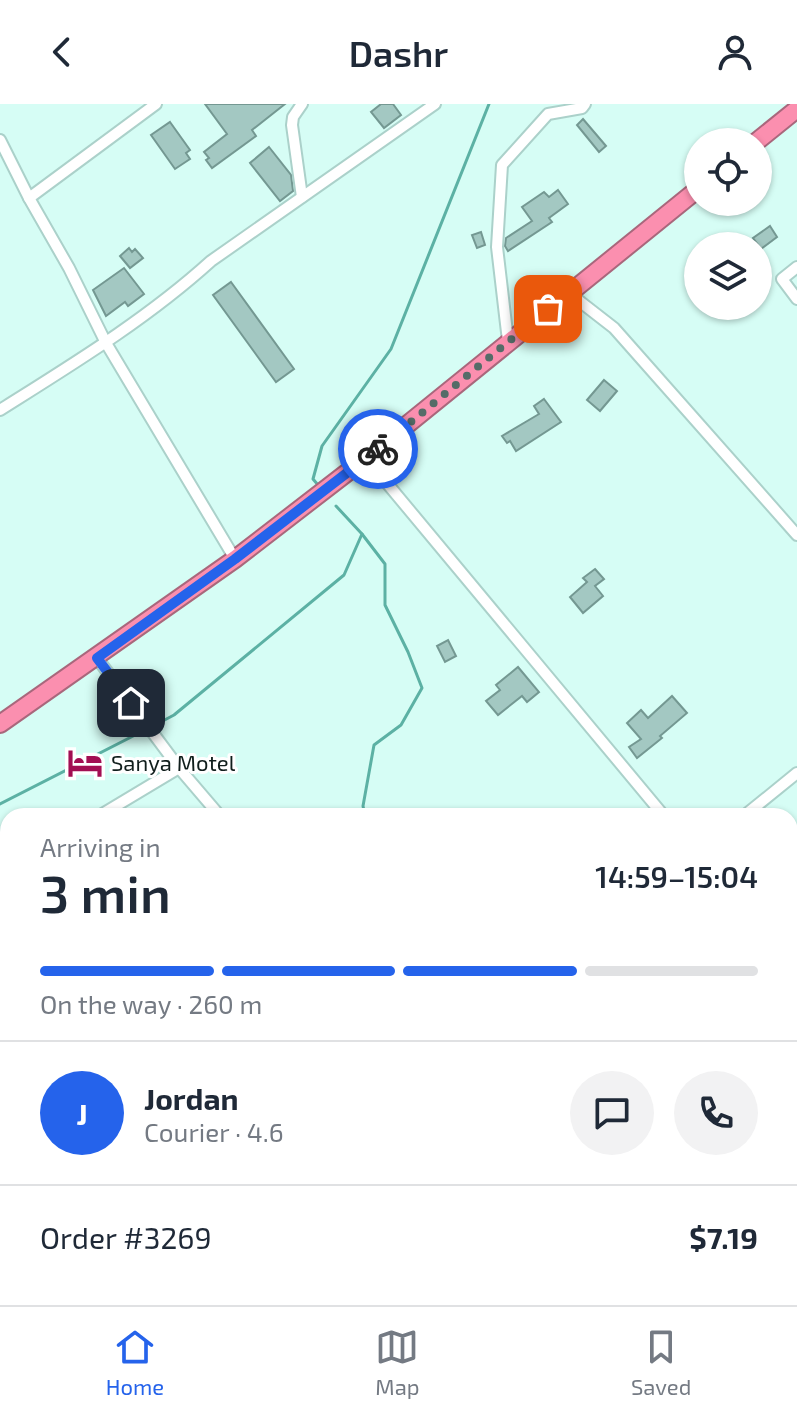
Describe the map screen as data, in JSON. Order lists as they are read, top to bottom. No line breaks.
{"places":{"hotel":["Sanya Motel"]},"page":{"header":"Dashr","heading":["3 min","Arriving in","14:59–15:04"],"panel":["Jordan","Courier · 4.6","Order #3269","$7.19"],"bar":"On the way · 260 m","round":"J","tabs":["Home","Map","Saved"]}}
